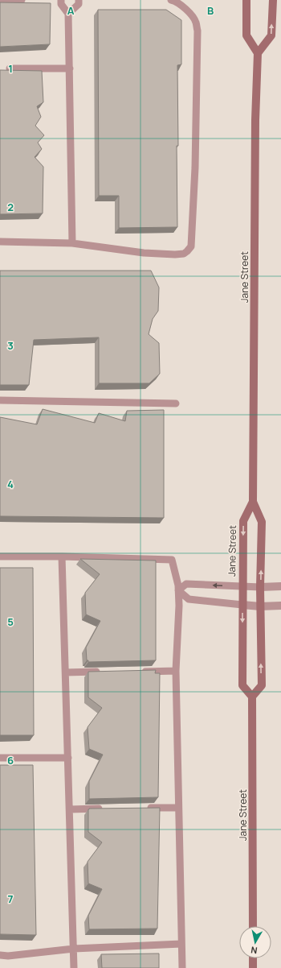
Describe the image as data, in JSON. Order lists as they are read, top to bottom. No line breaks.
{"streets":{"main road":["Jane Street"]},"north":"bottom","grid":{"columns":["A","B"],"rows":["1","2","3","4","5","6","7"]}}
